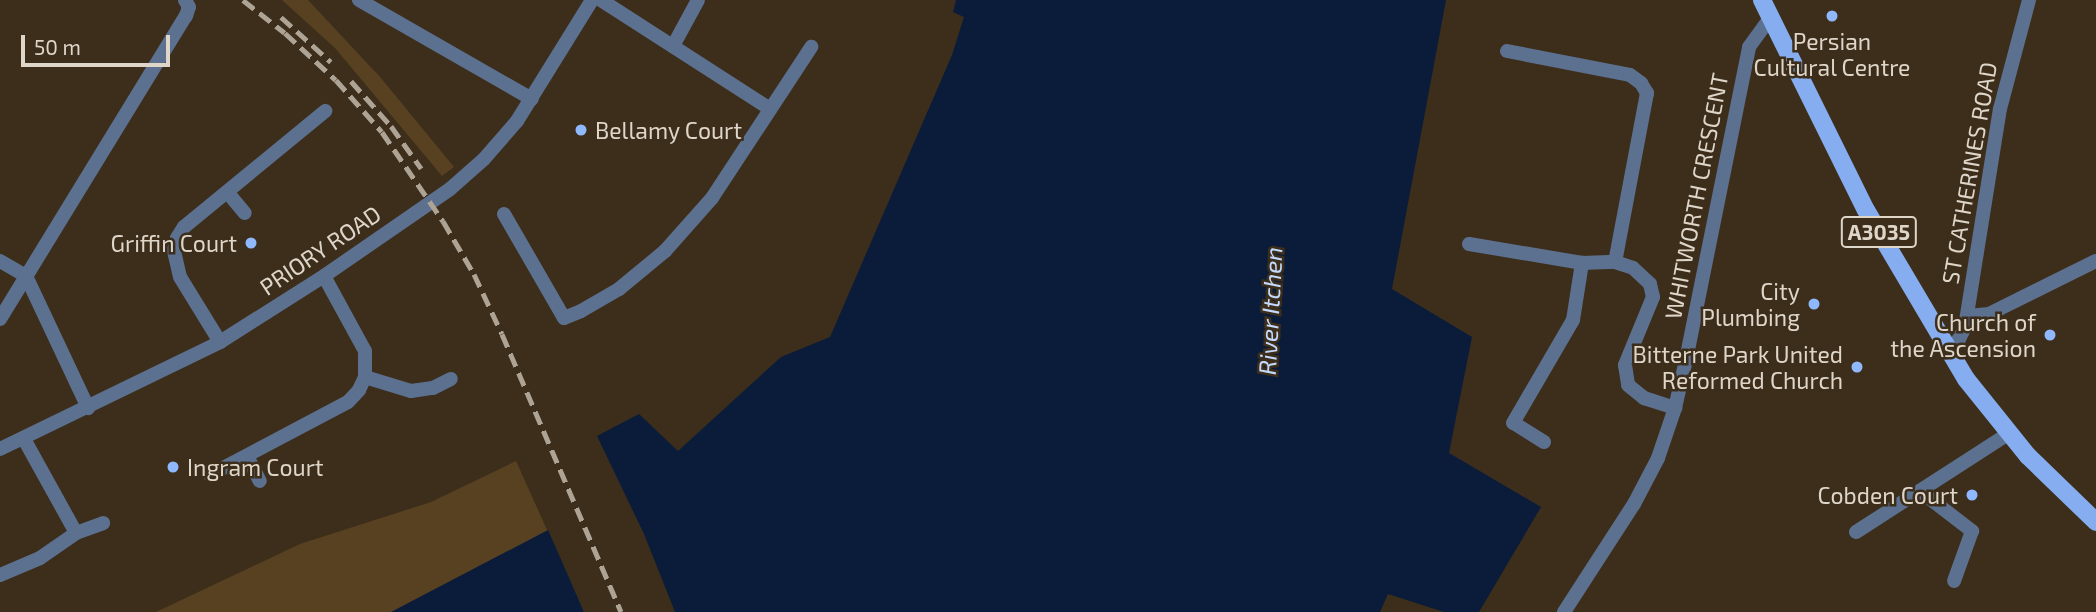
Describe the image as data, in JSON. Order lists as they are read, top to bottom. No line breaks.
{"streets":{"main road":["A3035"],"street":["ST CATHERINES ROAD","WHITWORTH CRESCENT","PRIORY ROAD"]},"crossings":[["ST CATHERINES ROAD","A3035"],["WHITWORTH CRESCENT","A3035"]],"water":["River Itchen"],"places":["Persian Cultural Centre","Bellamy Court","Griffin Court","City Plumbing","Church of the Ascension","Bitterne Park United Reformed Church","Ingram Court","Cobden Court"],"scale_bar":"50 m"}
